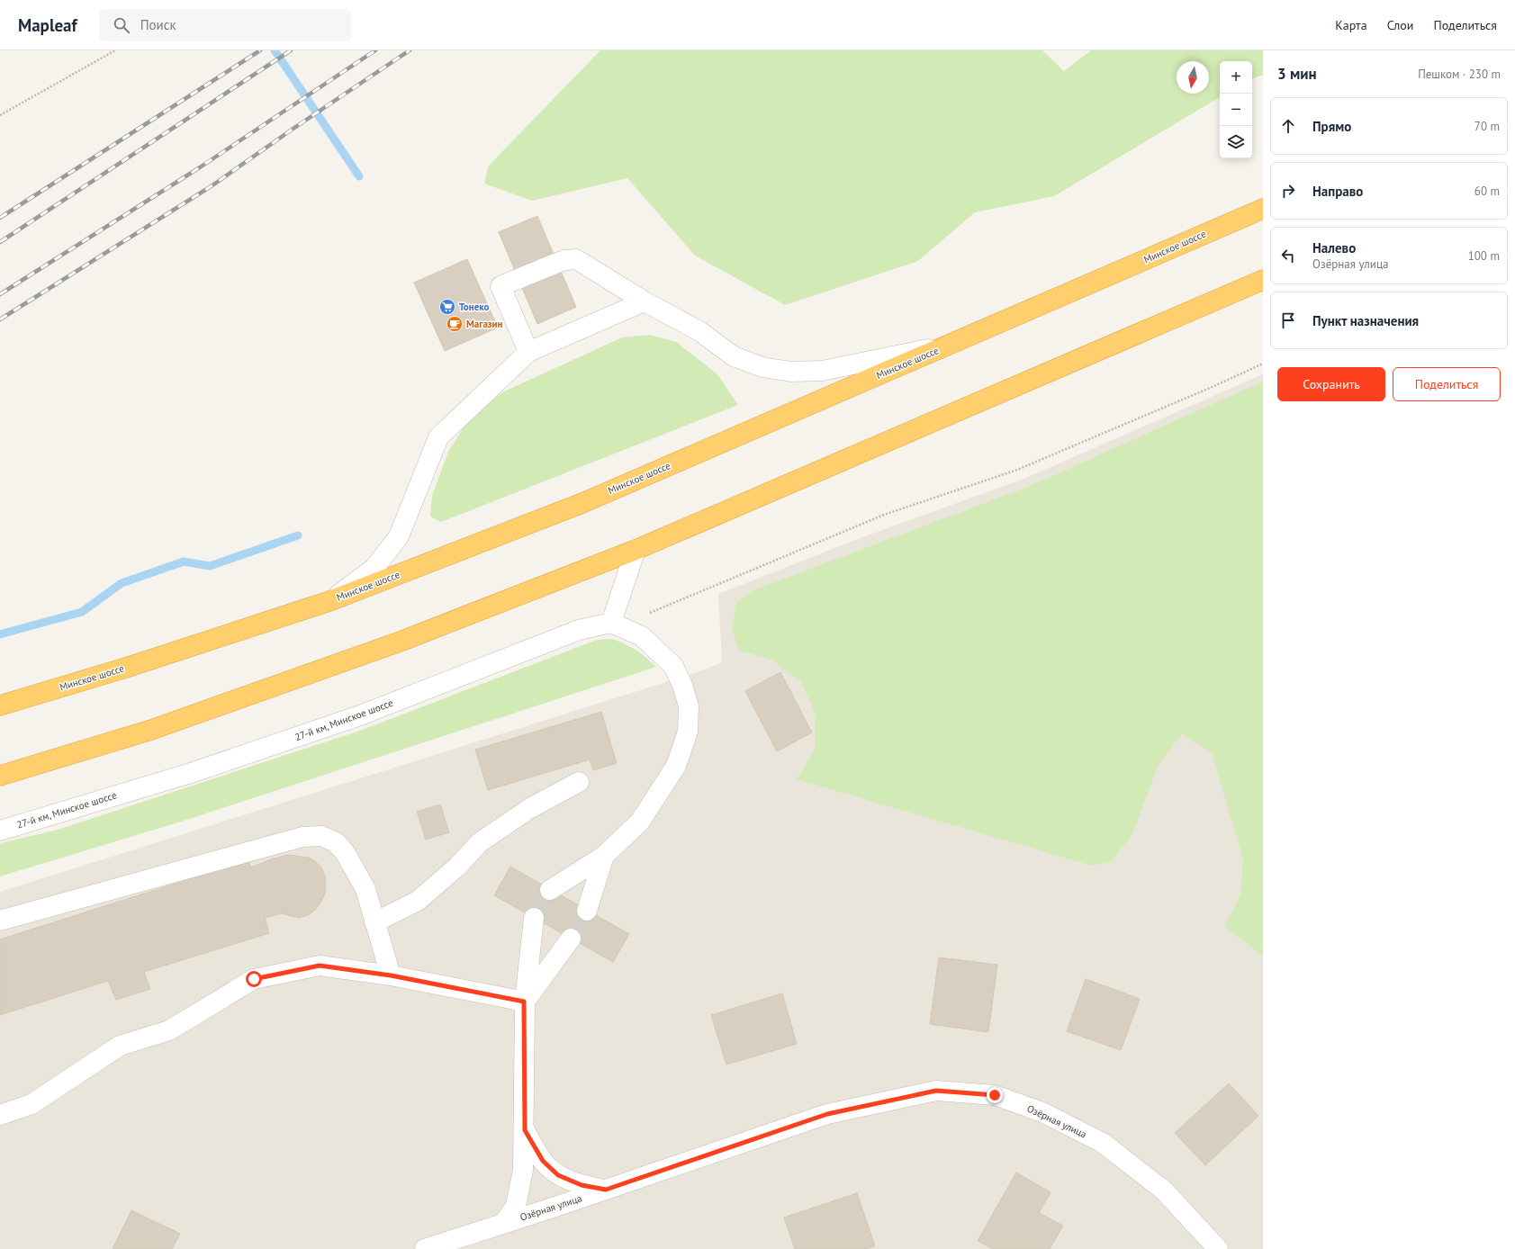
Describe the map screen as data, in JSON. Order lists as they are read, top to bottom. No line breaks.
{"streets":{"highway":["Минское шоссе"],"street":["27-й км, Минское шоссе","Озёрная улица"]},"places":{"supermarket":["Тонеко"],"cafe":["Магазин"]},"north":"bottom","page":{"header":"Mapleaf","search":"Поиск","nav":["Карта","Слои","Поделиться"],"heading":["3 мин","Пешком · 230 m"],"map_buttons":["+","−"],"list":[["Прямо","70 m"],["Направо","60 m"],["Налево","Озёрная улица","100 m"],"Пункт назначения"],"buttons":["Сохранить","Поделиться"]}}
